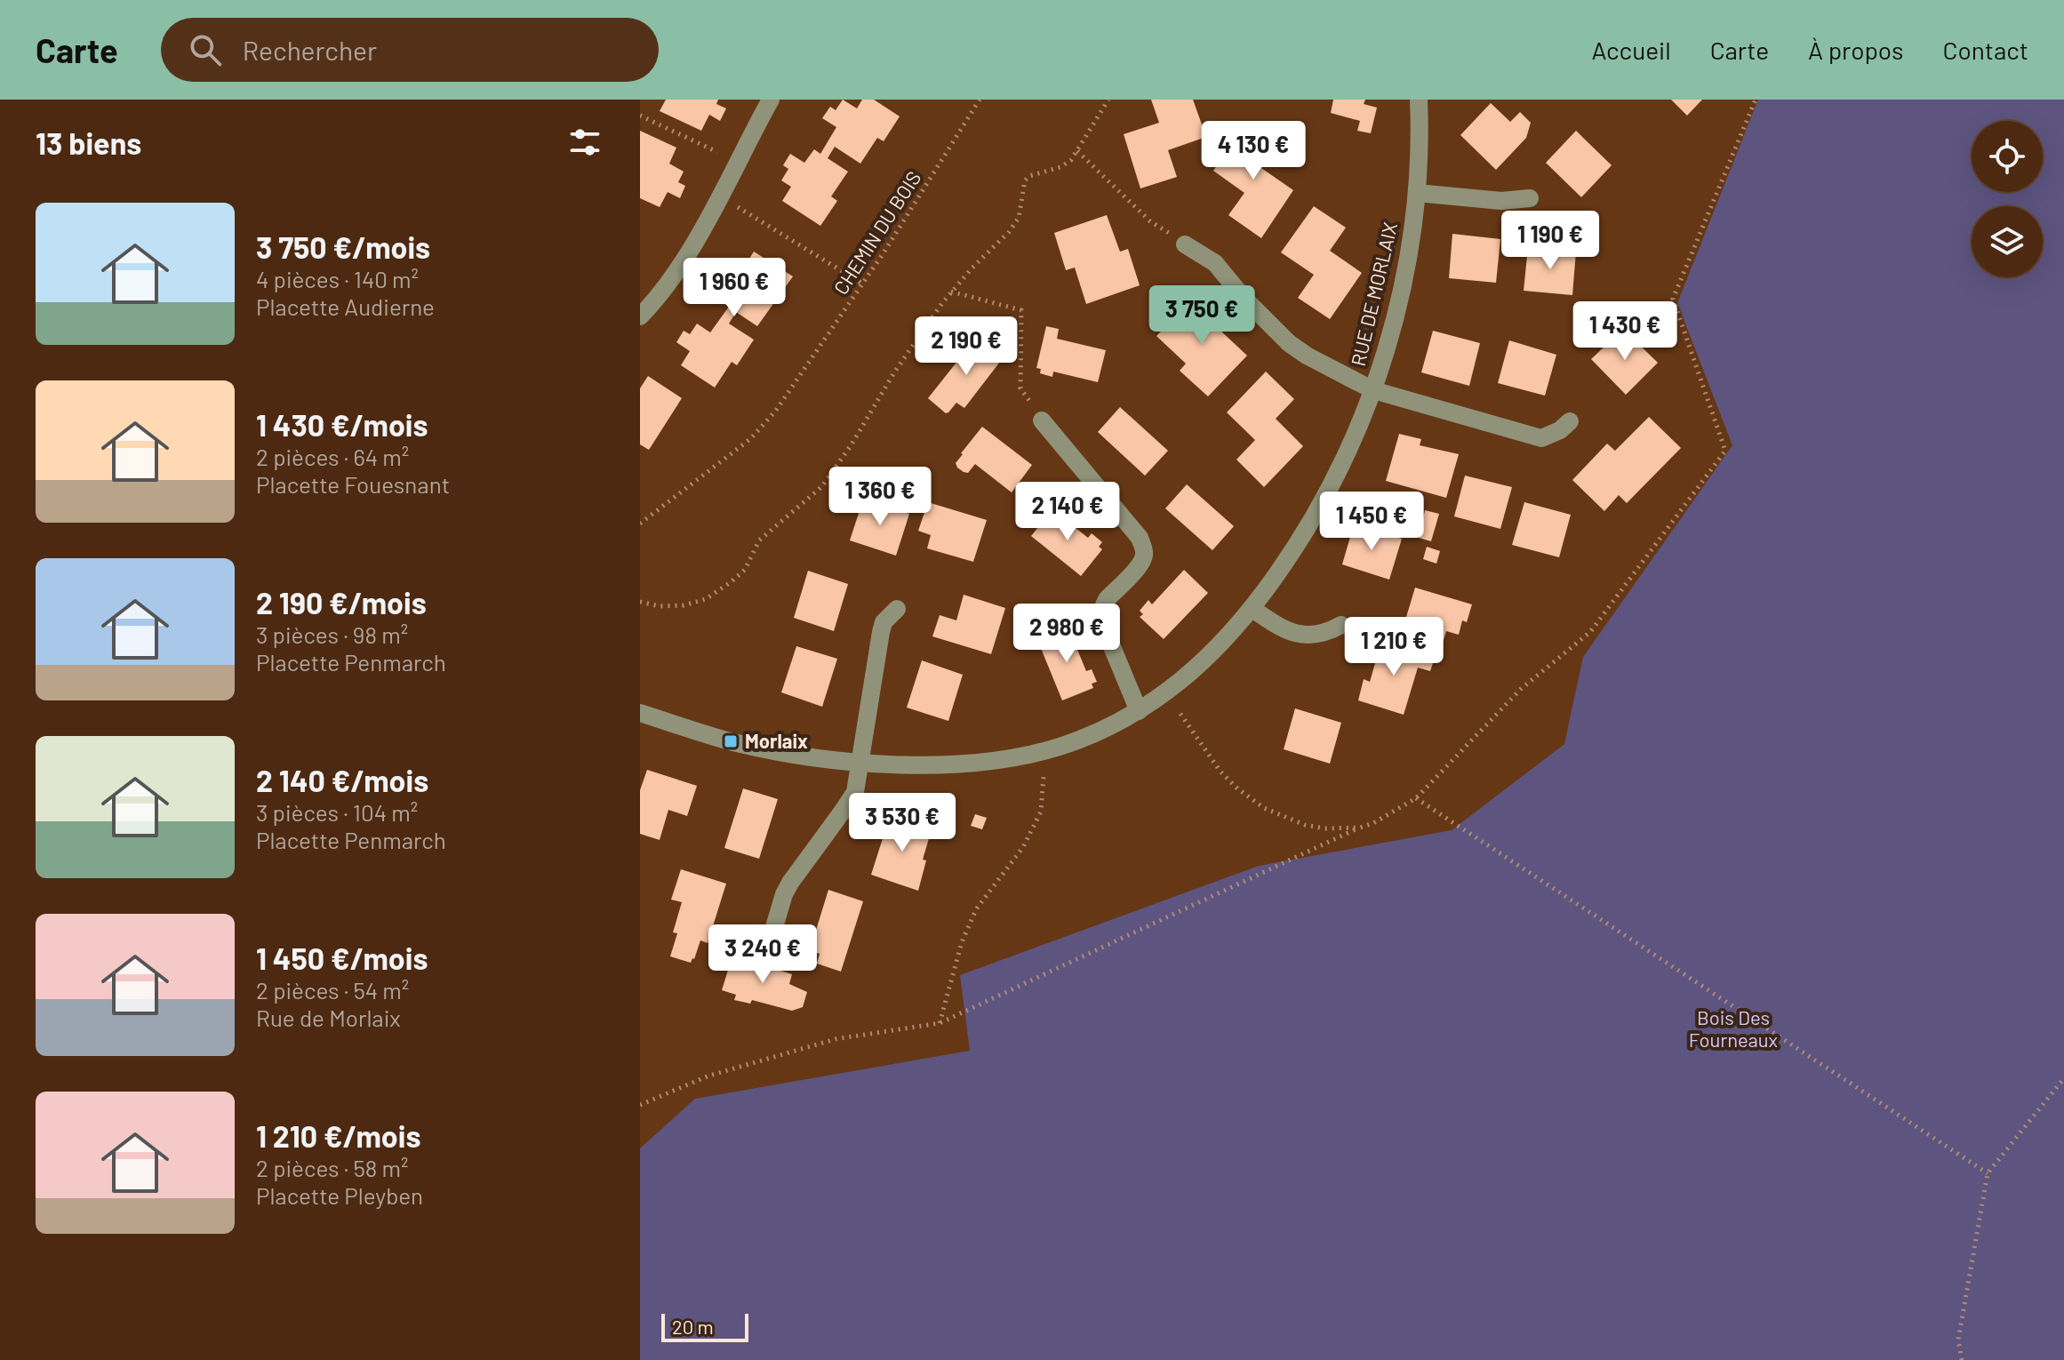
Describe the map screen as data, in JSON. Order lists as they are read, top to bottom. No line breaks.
{"streets":{"street":["RUE DE MORLAIX"],"path":["CHEMIN DU BOIS"]},"parks":["Bois Des Fourneaux"],"places":{"transit":["Morlaix"]},"scale_bar":"20 m","page":{"header":"Carte","search":"Rechercher","nav":["Accueil","Carte","À propos","Contact"],"heading":"13 biens","price":["4 130 €","1 190 €","1 960 €","3 750 €","1 430 €","2 190 €","1 360 €","2 140 €","1 450 €","2 980 €","1 210 €","3 530 €","3 240 €"],"list":[{"name":"3 750 €/mois","note":"4 pièces · 140 m² · Placette Audierne"},{"name":"1 430 €/mois","note":"2 pièces · 64 m² · Placette Fouesnant"},{"name":"2 190 €/mois","note":"3 pièces · 98 m² · Placette Penmarch"},{"name":"2 140 €/mois","note":"3 pièces · 104 m² · Placette Penmarch"},{"name":"1 450 €/mois","note":"2 pièces · 54 m² · Rue de Morlaix"},{"name":"1 210 €/mois","note":"2 pièces · 58 m² · Placette Pleyben"}],"scale":"20 m"}}
